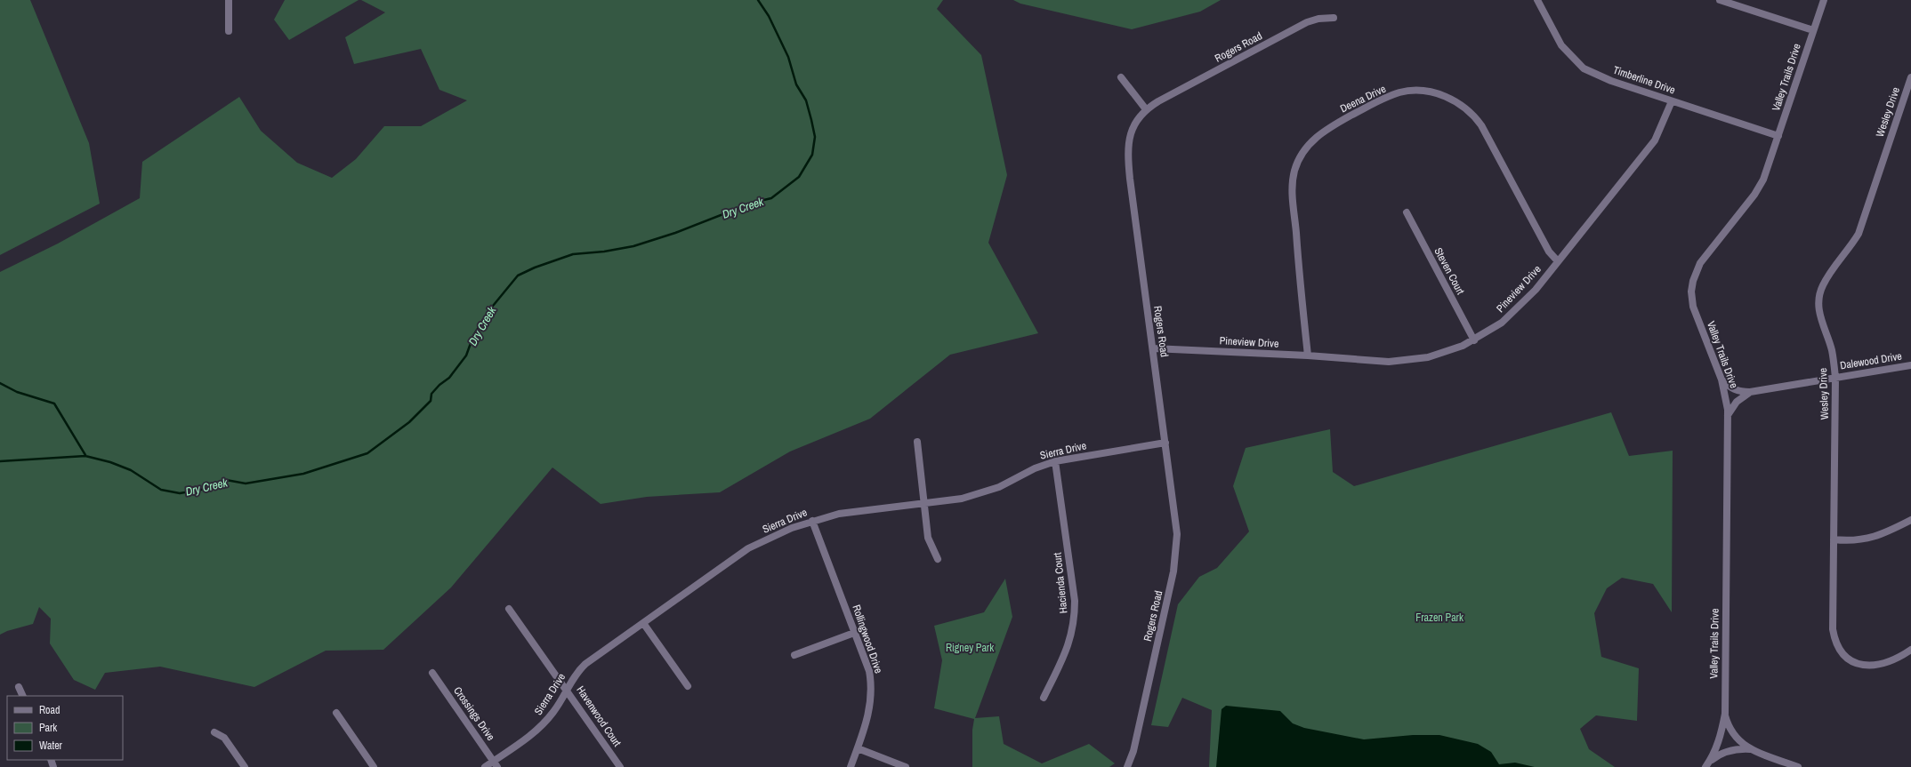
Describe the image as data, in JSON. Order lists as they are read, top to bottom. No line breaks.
{"streets":{"street":["Rogers Road","Valley Trails Drive","Timberline Drive","Deena Drive","Wesley Drive","Steven Court","Pineview Drive","Dalewood Drive","Sierra Drive","Hacienda Court","Rollingwood Drive","Crossings Drive","Havenwood Court"]},"crossings":[["Rogers Road","Pineview Drive"],["Rogers Road","Sierra Drive"],["Valley Trails Drive","Timberline Drive"],["Valley Trails Drive","Dalewood Drive"],["Timberline Drive","Pineview Drive"],["Deena Drive","Pineview Drive"],["Wesley Drive","Dalewood Drive"],["Steven Court","Pineview Drive"],["Sierra Drive","Hacienda Court"],["Sierra Drive","Rollingwood Drive"],["Sierra Drive","Crossings Drive"],["Sierra Drive","Havenwood Court"]],"water":["Dry Creek"],"parks":["Frazen Park","Rigney Park"],"legend":["Road","Park","Water"]}
